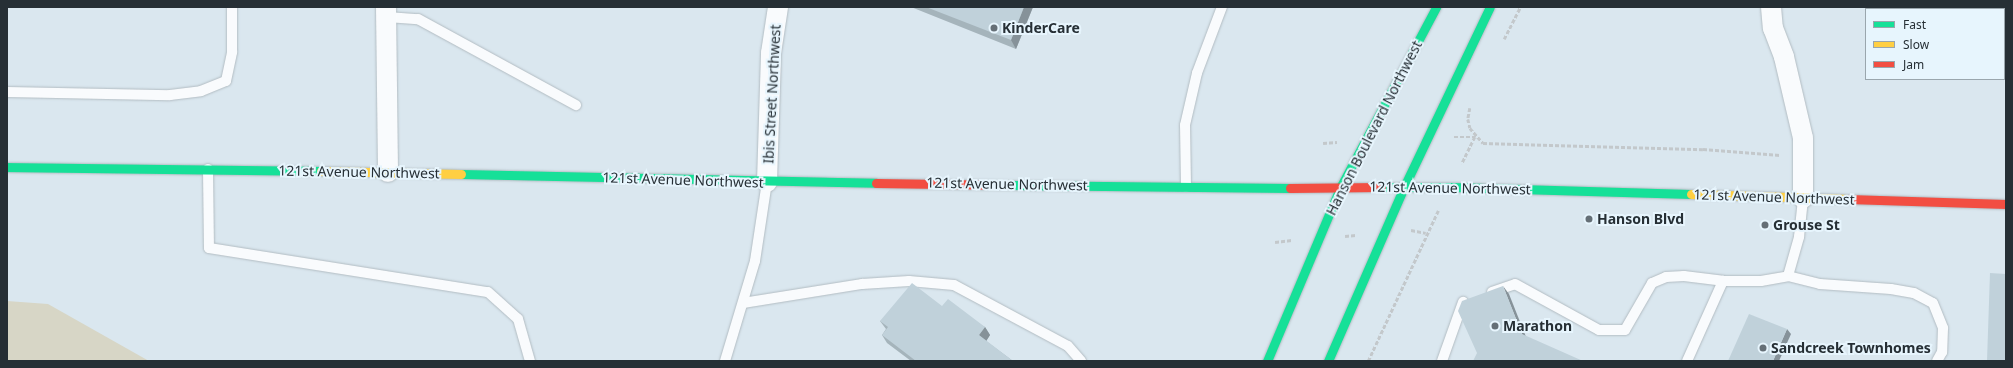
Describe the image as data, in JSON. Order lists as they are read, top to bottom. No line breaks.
{"streets":{"street":["Ibis Street Northwest","Hanson Boulevard Northwest","121st Avenue Northwest"]},"crossings":[["Ibis Street Northwest","121st Avenue Northwest"],["Hanson Boulevard Northwest","121st Avenue Northwest"]],"places":["KinderCare","Hanson Blvd","Grouse St","Marathon","Sandcreek Townhomes"],"legend":["Fast","Slow","Jam"]}
